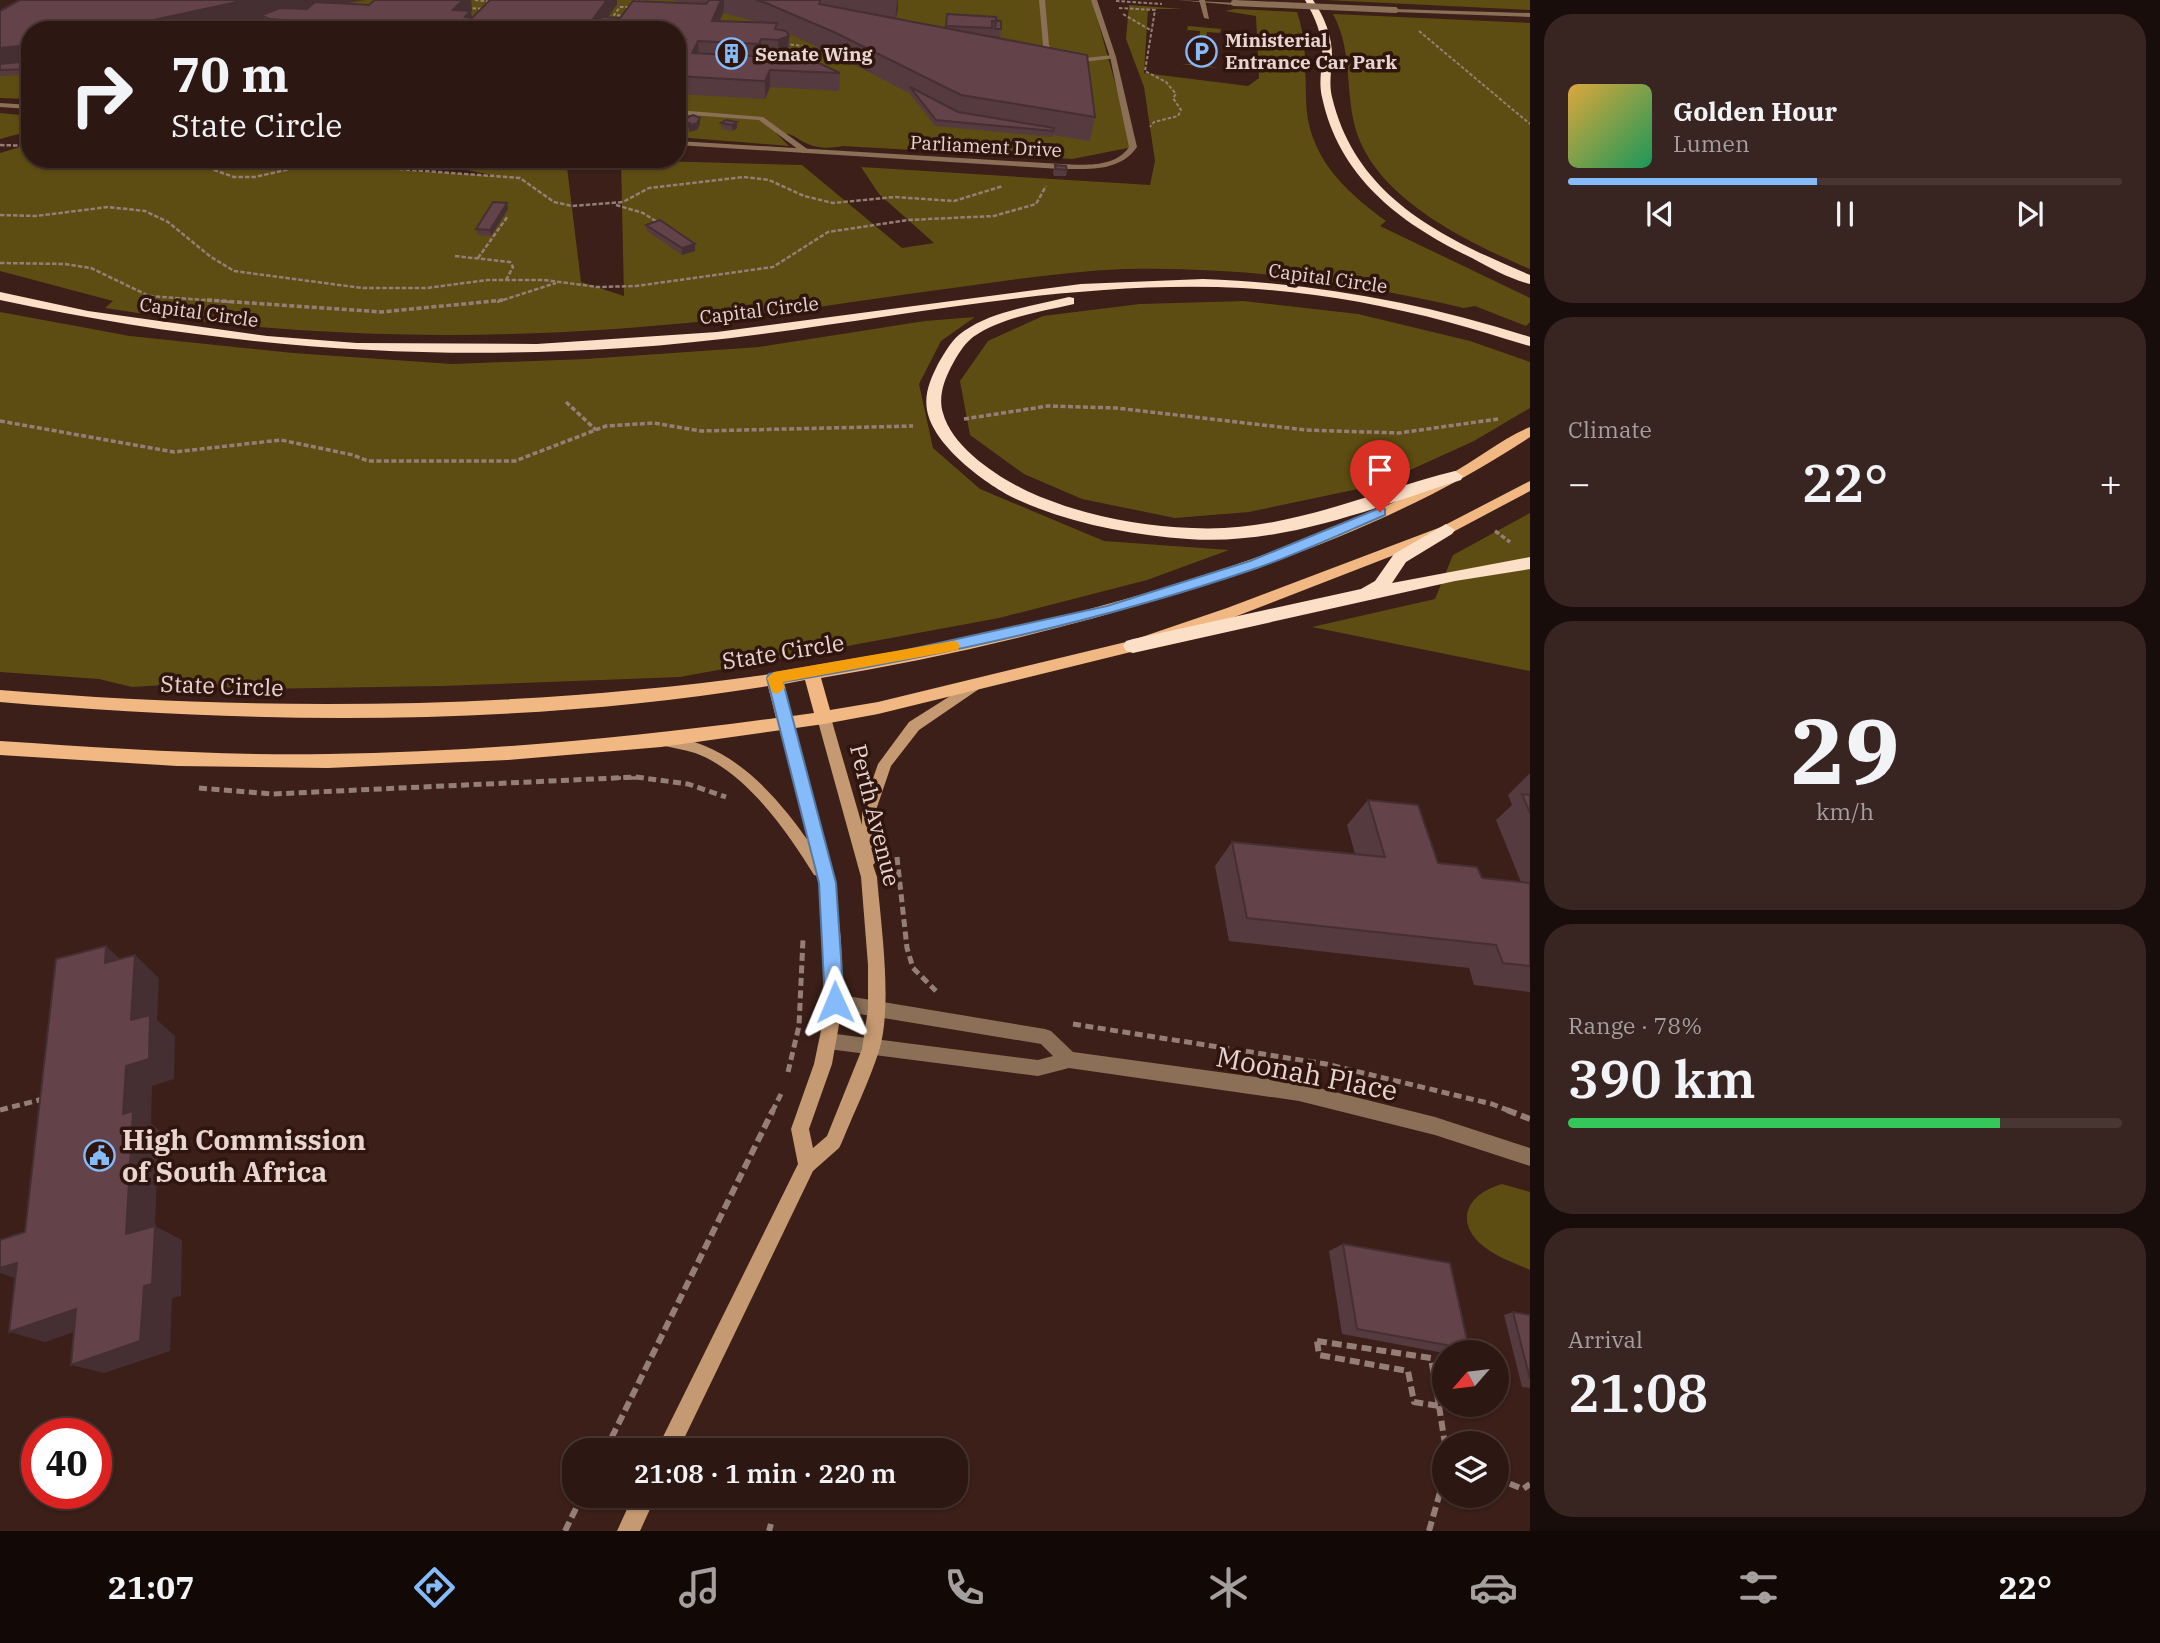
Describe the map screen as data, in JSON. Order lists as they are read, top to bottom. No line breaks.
{"streets":{"highway":["Capital Circle"],"main road":["State Circle","Perth Avenue"],"street":["Parliament Drive","Moonah Place"]},"crossings":[["State Circle","Perth Avenue"],["Perth Avenue","Moonah Place"]],"places":{"parking":["Ministerial Entrance Car Park"],"building":["Senate Wing"],"public building":["High Commission of South Africa"]},"north":"bottom left","page":{"turn":["70 m","State Circle"],"song":["Golden Hour","Lumen"],"tile":["Climate",["29","km/h"],["Range · 78%","390 km"],["Arrival","21:08"]],"heat":["−","22°","+"],"limit":"40","trip":"21:08 · 1 min · 220 m","tabs":["21:07","22°"]}}
